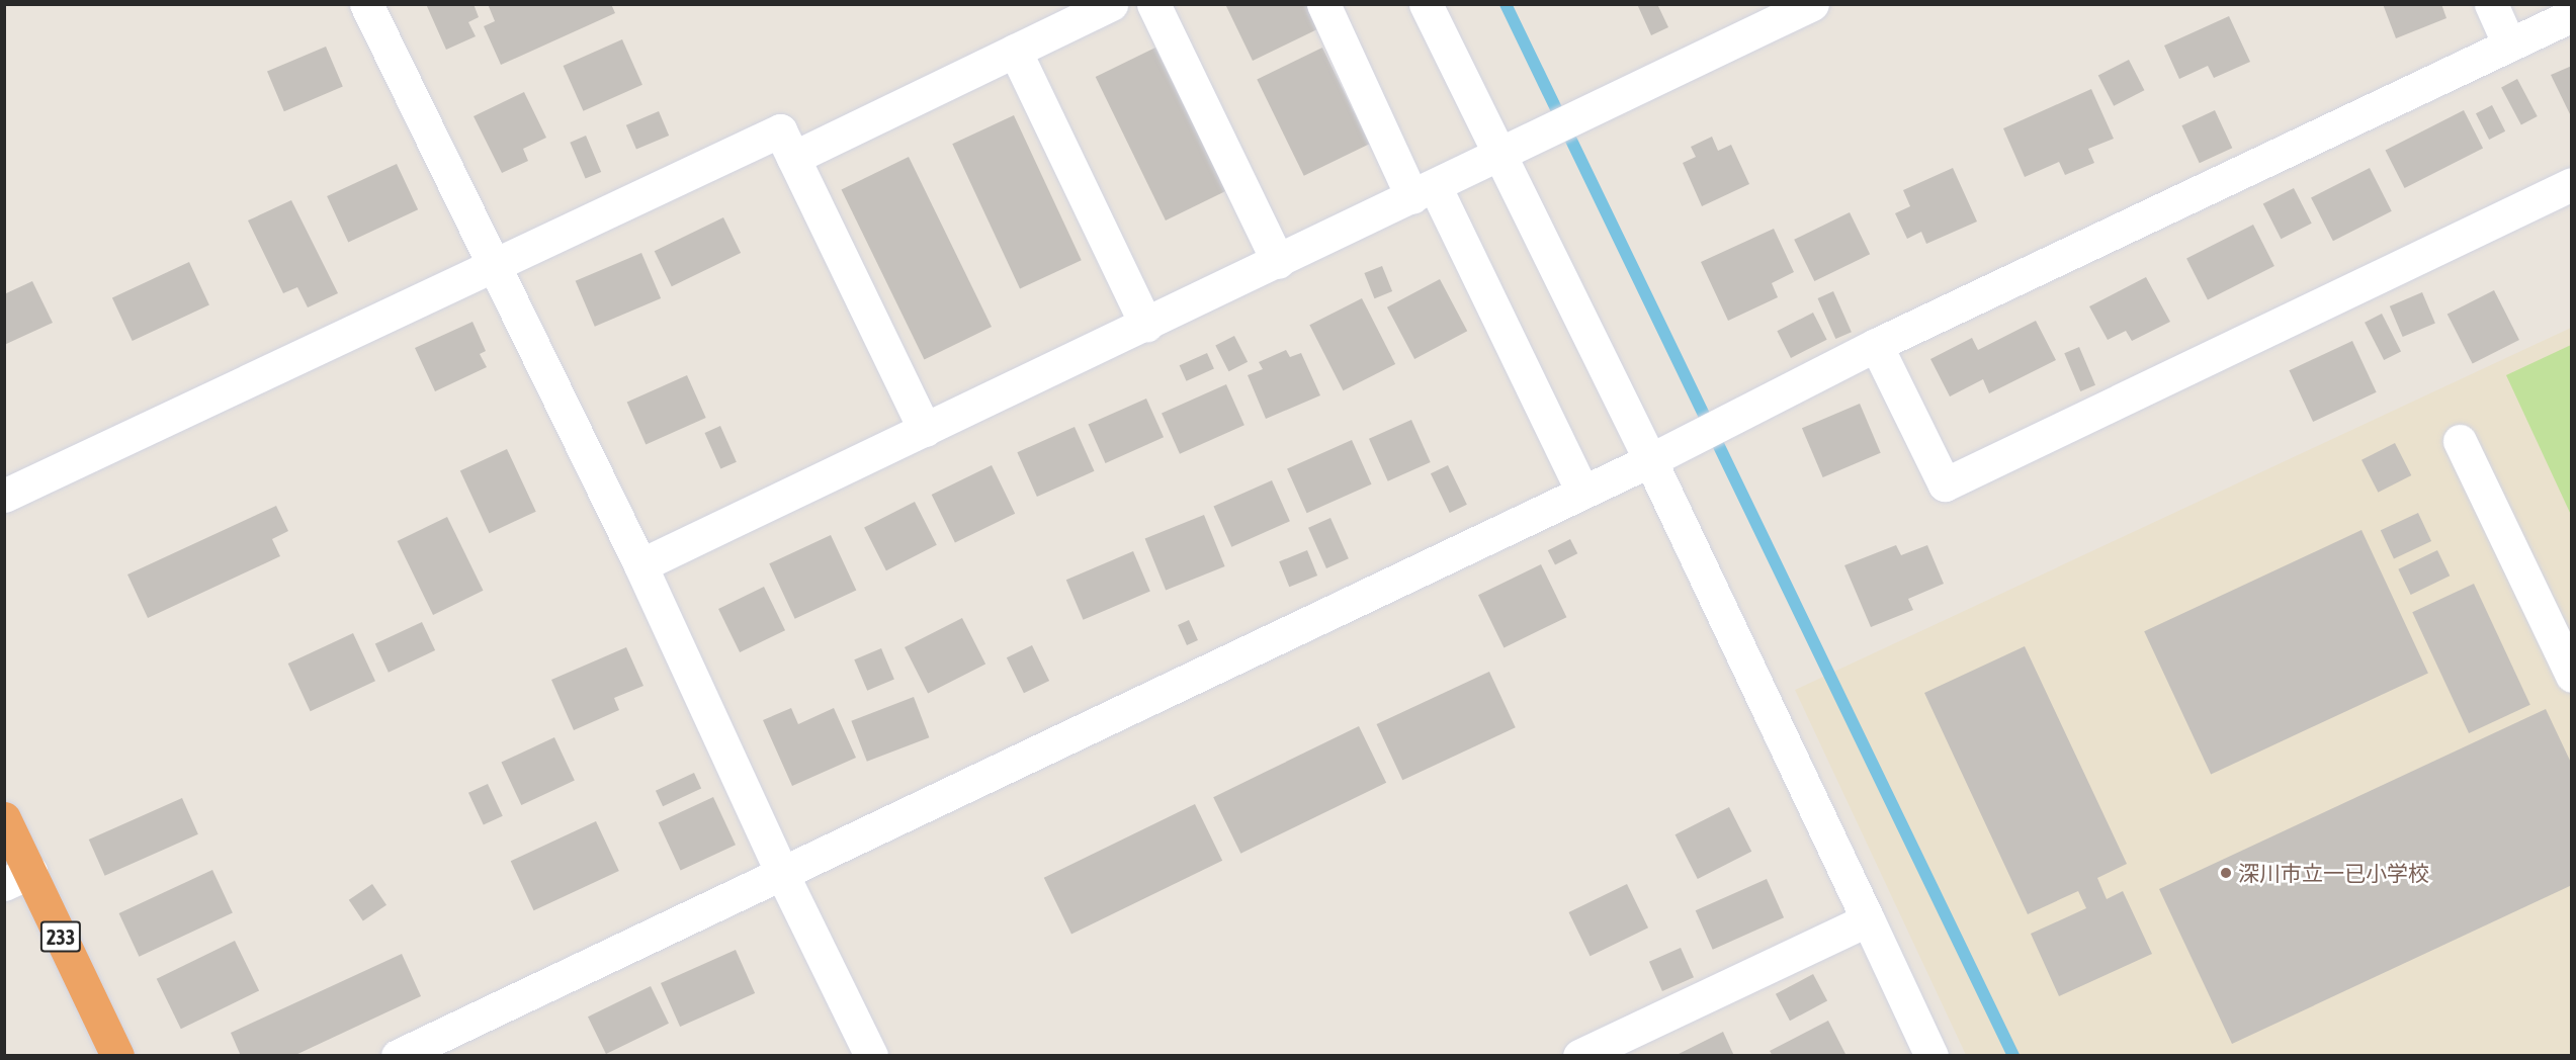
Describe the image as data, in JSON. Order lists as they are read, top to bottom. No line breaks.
{"streets":{"highway":["233"]},"places":["深川市立一已小学校"]}
